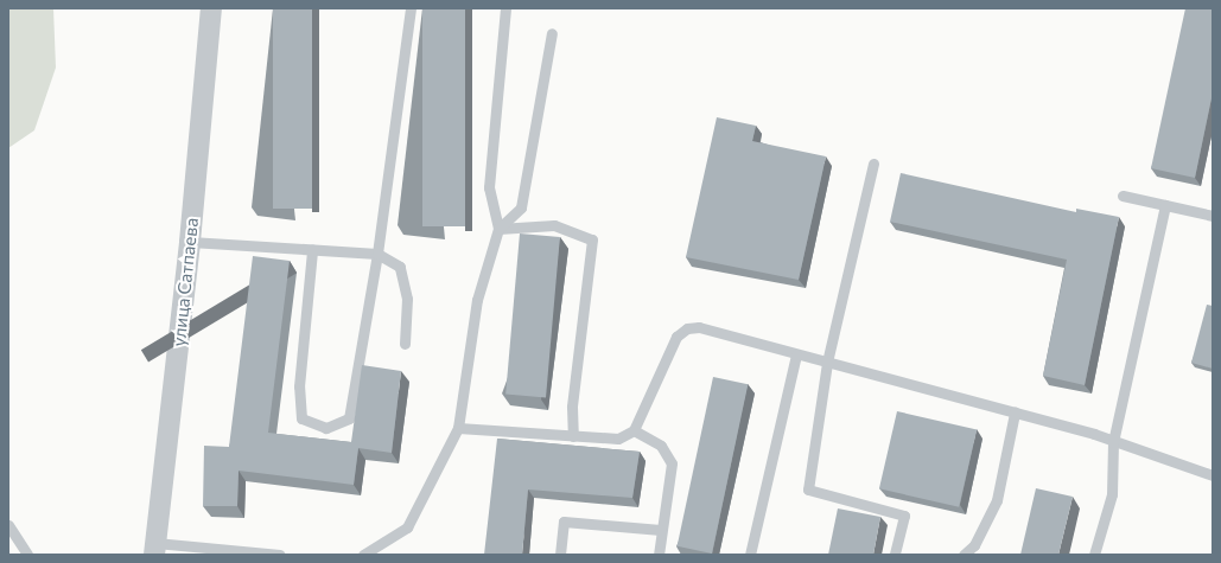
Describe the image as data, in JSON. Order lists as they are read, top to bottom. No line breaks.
{"streets":{"street":["улица Сатпаева"]}}
